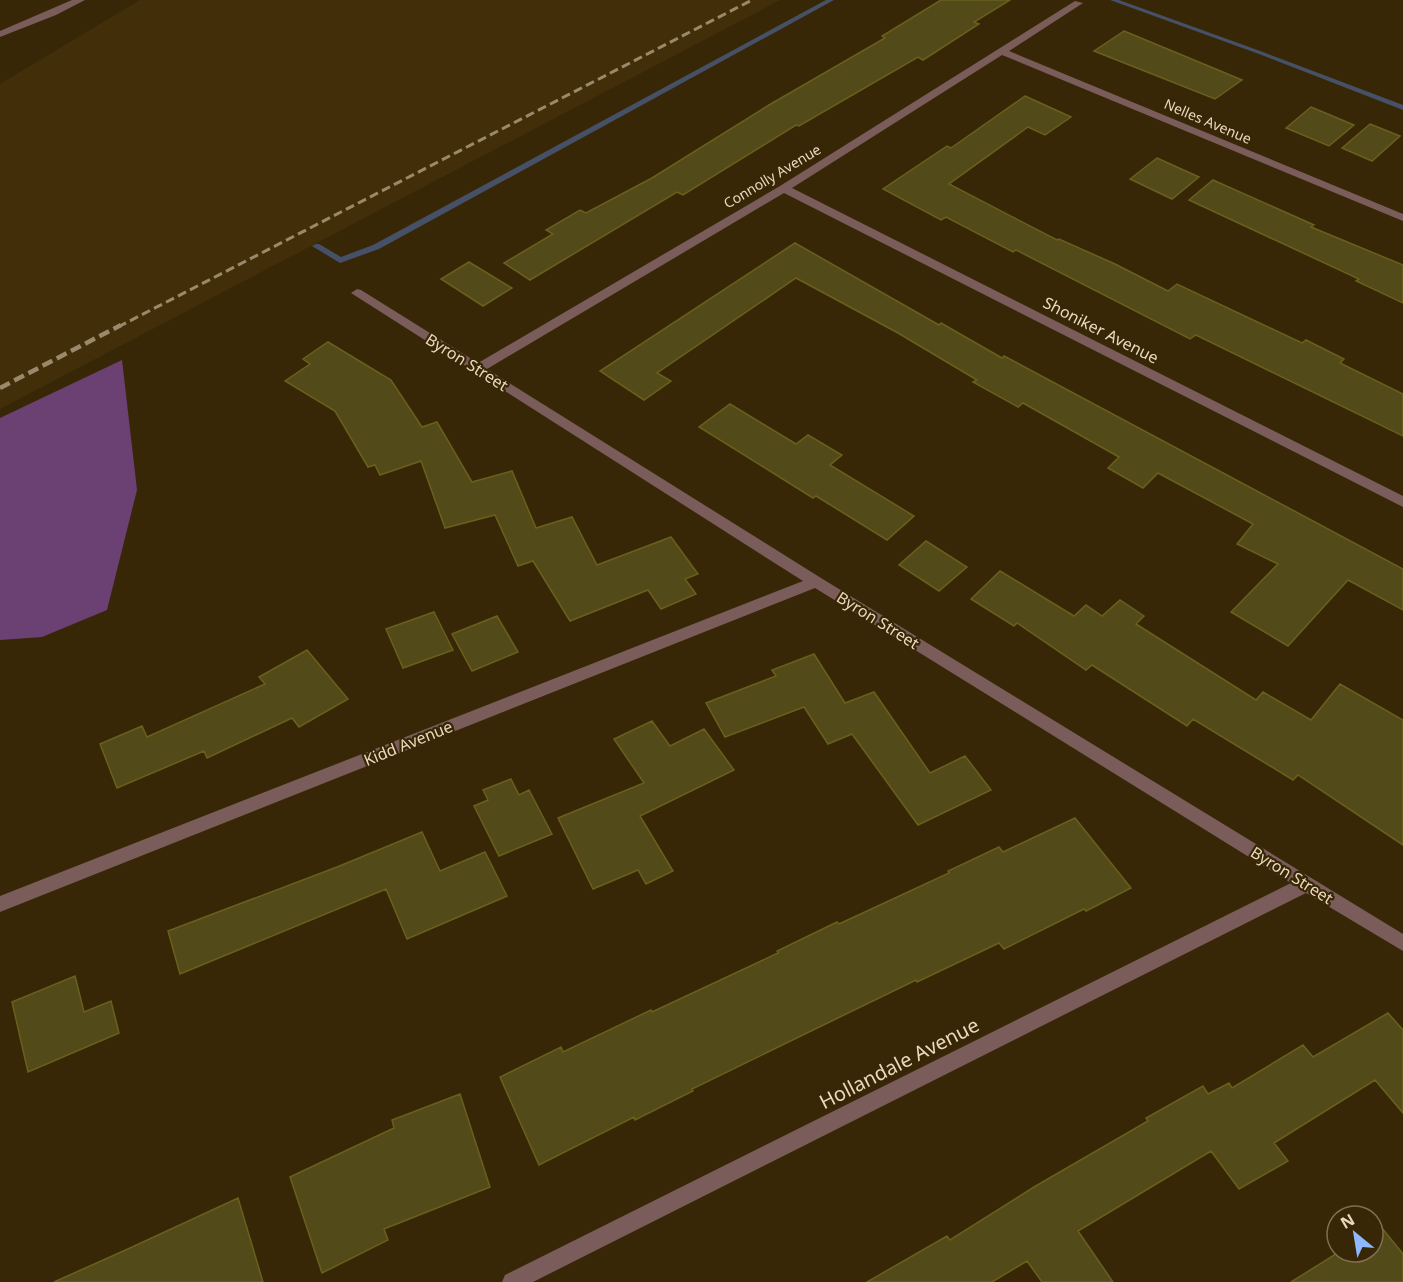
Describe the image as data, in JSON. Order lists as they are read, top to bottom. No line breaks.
{"streets":{"street":["Nelles Avenue","Connolly Avenue","Shoniker Avenue","Byron Street","Kidd Avenue","Hollandale Avenue"]},"crossings":[["Nelles Avenue","Connolly Avenue"],["Connolly Avenue","Shoniker Avenue"],["Connolly Avenue","Byron Street"],["Byron Street","Kidd Avenue"],["Byron Street","Hollandale Avenue"]],"north":"top left"}
